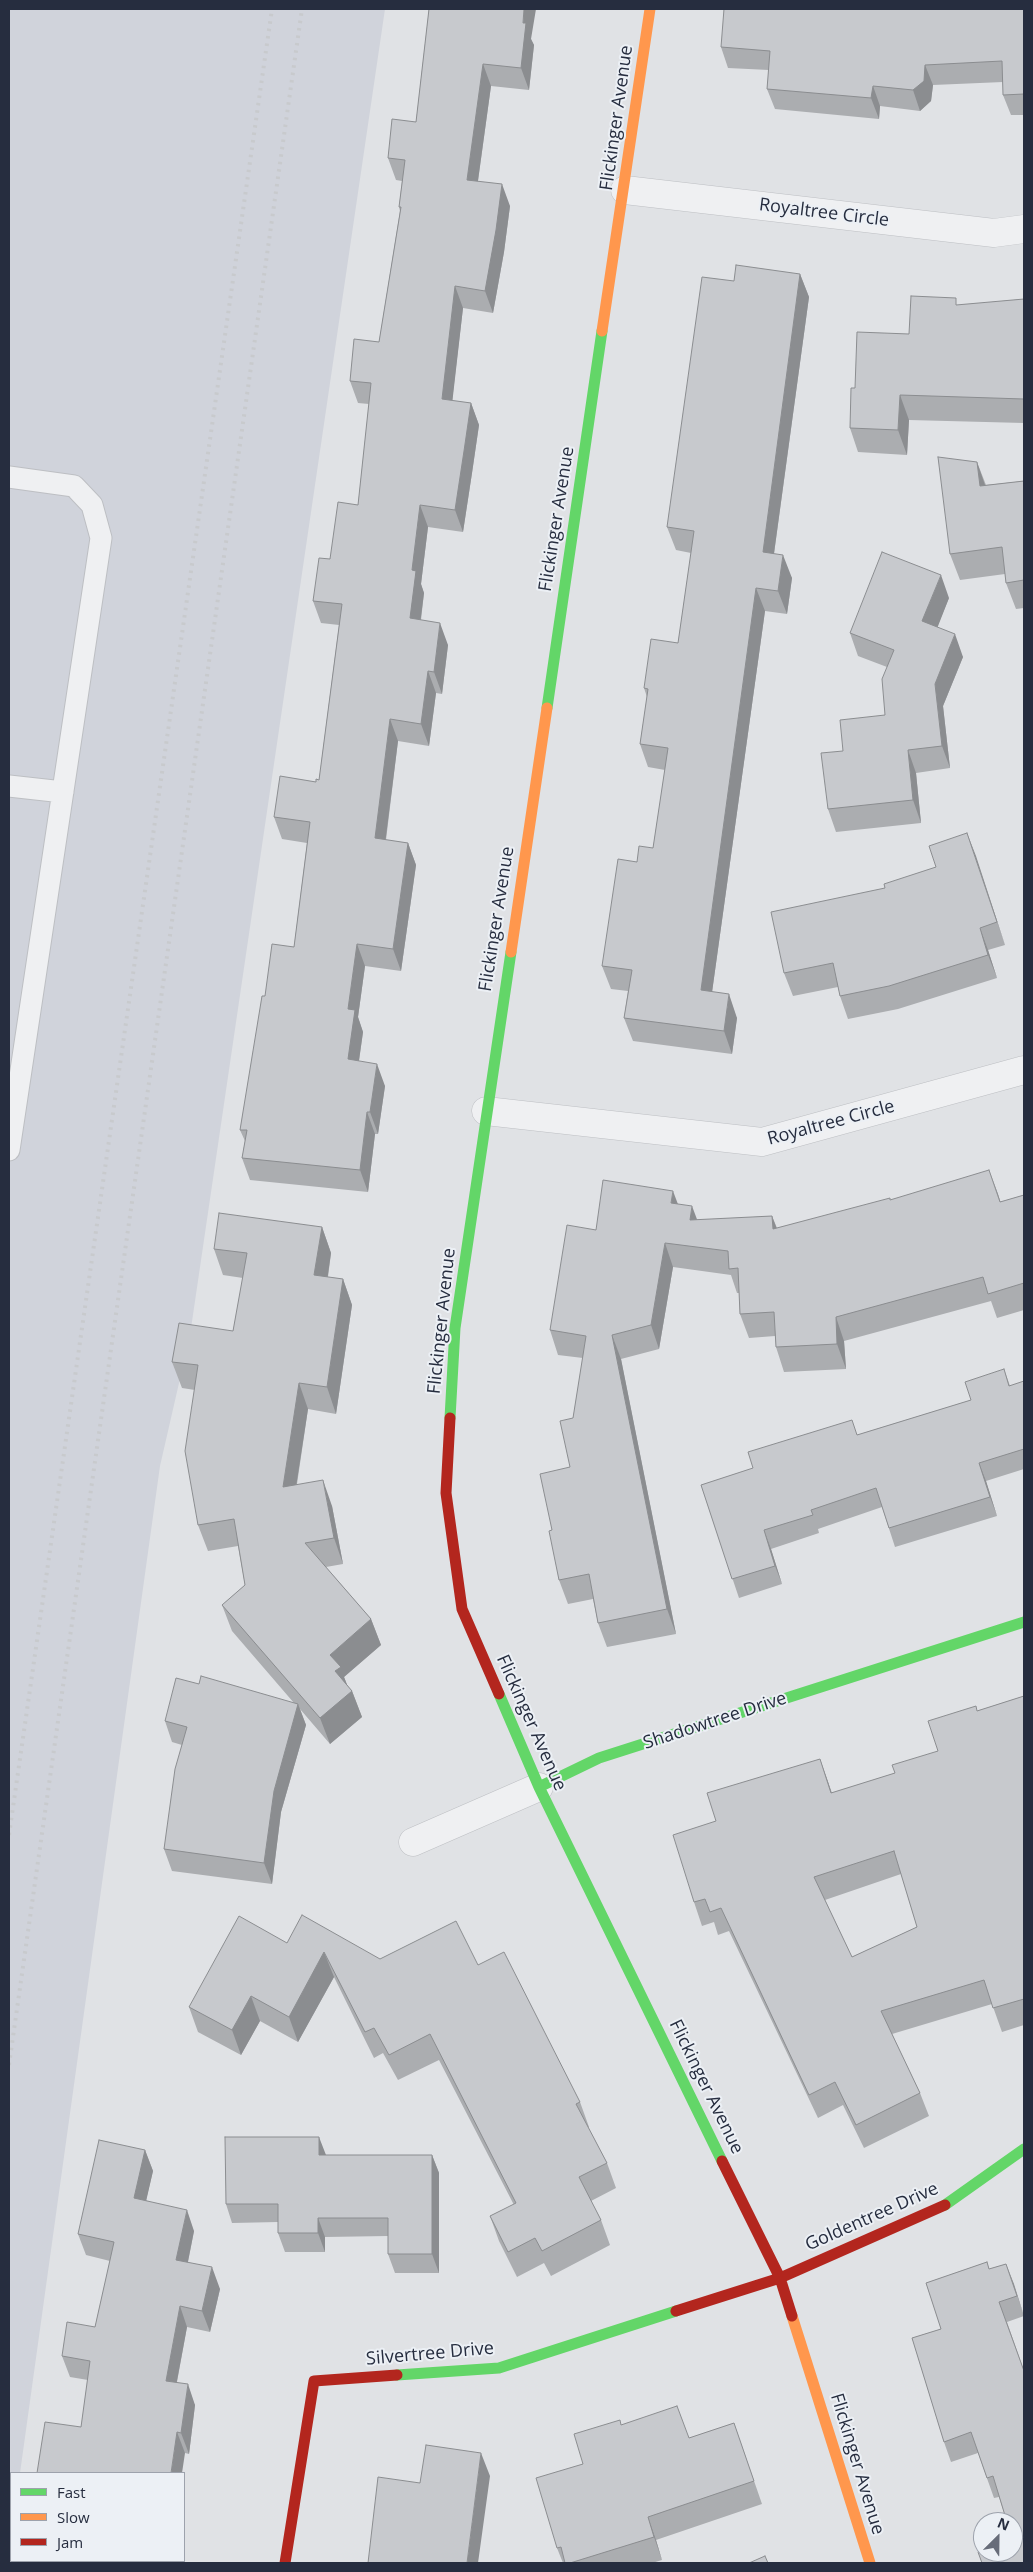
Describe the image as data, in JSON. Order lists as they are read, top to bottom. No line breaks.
{"streets":{"street":["Flickinger Avenue","Royaltree Circle","Shadowtree Drive","Goldentree Drive","Silvertree Drive"]},"crossings":[["Flickinger Avenue","Royaltree Circle"],["Flickinger Avenue","Shadowtree Drive"],["Flickinger Avenue","Goldentree Drive"],["Flickinger Avenue","Silvertree Drive"],["Goldentree Drive","Silvertree Drive"]],"legend":["Fast","Slow","Jam"],"north":"top right"}
